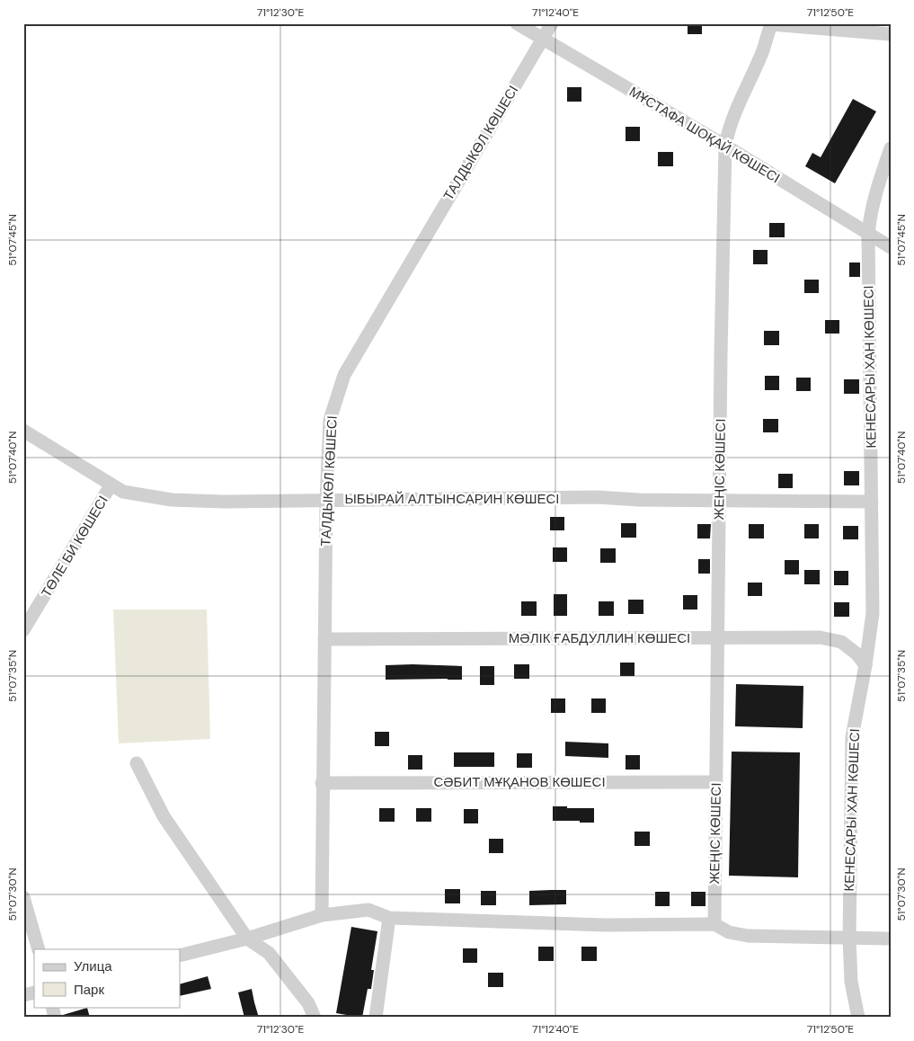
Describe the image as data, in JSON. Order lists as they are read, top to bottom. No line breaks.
{"streets":{"street":["МҰСТАФА ШОҚАЙ КӨШЕСІ","ТАЛДЫКӨЛ КӨШЕСІ","КЕНЕСАРЫ ХАН КӨШЕСІ","ЖЕҢІС КӨШЕСІ","ЫБЫРАЙ АЛТЫНСАРИН КӨШЕСІ","ТӨЛЕ БИ КӨШЕСІ","МӘЛІК ҒАБДУЛЛИН КӨШЕСІ","СӘБИТ МҰҚАНОВ КӨШЕСІ"]},"crossings":[["МҰСТАФА ШОҚАЙ КӨШЕСІ","ТАЛДЫКӨЛ КӨШЕСІ"],["МҰСТАФА ШОҚАЙ КӨШЕСІ","КЕНЕСАРЫ ХАН КӨШЕСІ"],["МҰСТАФА ШОҚАЙ КӨШЕСІ","ЖЕҢІС КӨШЕСІ"],["ТАЛДЫКӨЛ КӨШЕСІ","ЫБЫРАЙ АЛТЫНСАРИН КӨШЕСІ"],["ТАЛДЫКӨЛ КӨШЕСІ","МӘЛІК ҒАБДУЛЛИН КӨШЕСІ"],["ТАЛДЫКӨЛ КӨШЕСІ","СӘБИТ МҰҚАНОВ КӨШЕСІ"],["КЕНЕСАРЫ ХАН КӨШЕСІ","ЫБЫРАЙ АЛТЫНСАРИН КӨШЕСІ"],["КЕНЕСАРЫ ХАН КӨШЕСІ","МӘЛІК ҒАБДУЛЛИН КӨШЕСІ"],["ЖЕҢІС КӨШЕСІ","ЫБЫРАЙ АЛТЫНСАРИН КӨШЕСІ"],["ЖЕҢІС КӨШЕСІ","МӘЛІК ҒАБДУЛЛИН КӨШЕСІ"],["ЖЕҢІС КӨШЕСІ","СӘБИТ МҰҚАНОВ КӨШЕСІ"],["ЫБЫРАЙ АЛТЫНСАРИН КӨШЕСІ","ТӨЛЕ БИ КӨШЕСІ"]],"legend":["Улица","Парк"],"coordinates":["71°12'30\"E","71°12'40\"E","71°12'50\"E","51°07'45\"N","51°07'40\"N","51°07'35\"N","51°07'30\"N"]}
